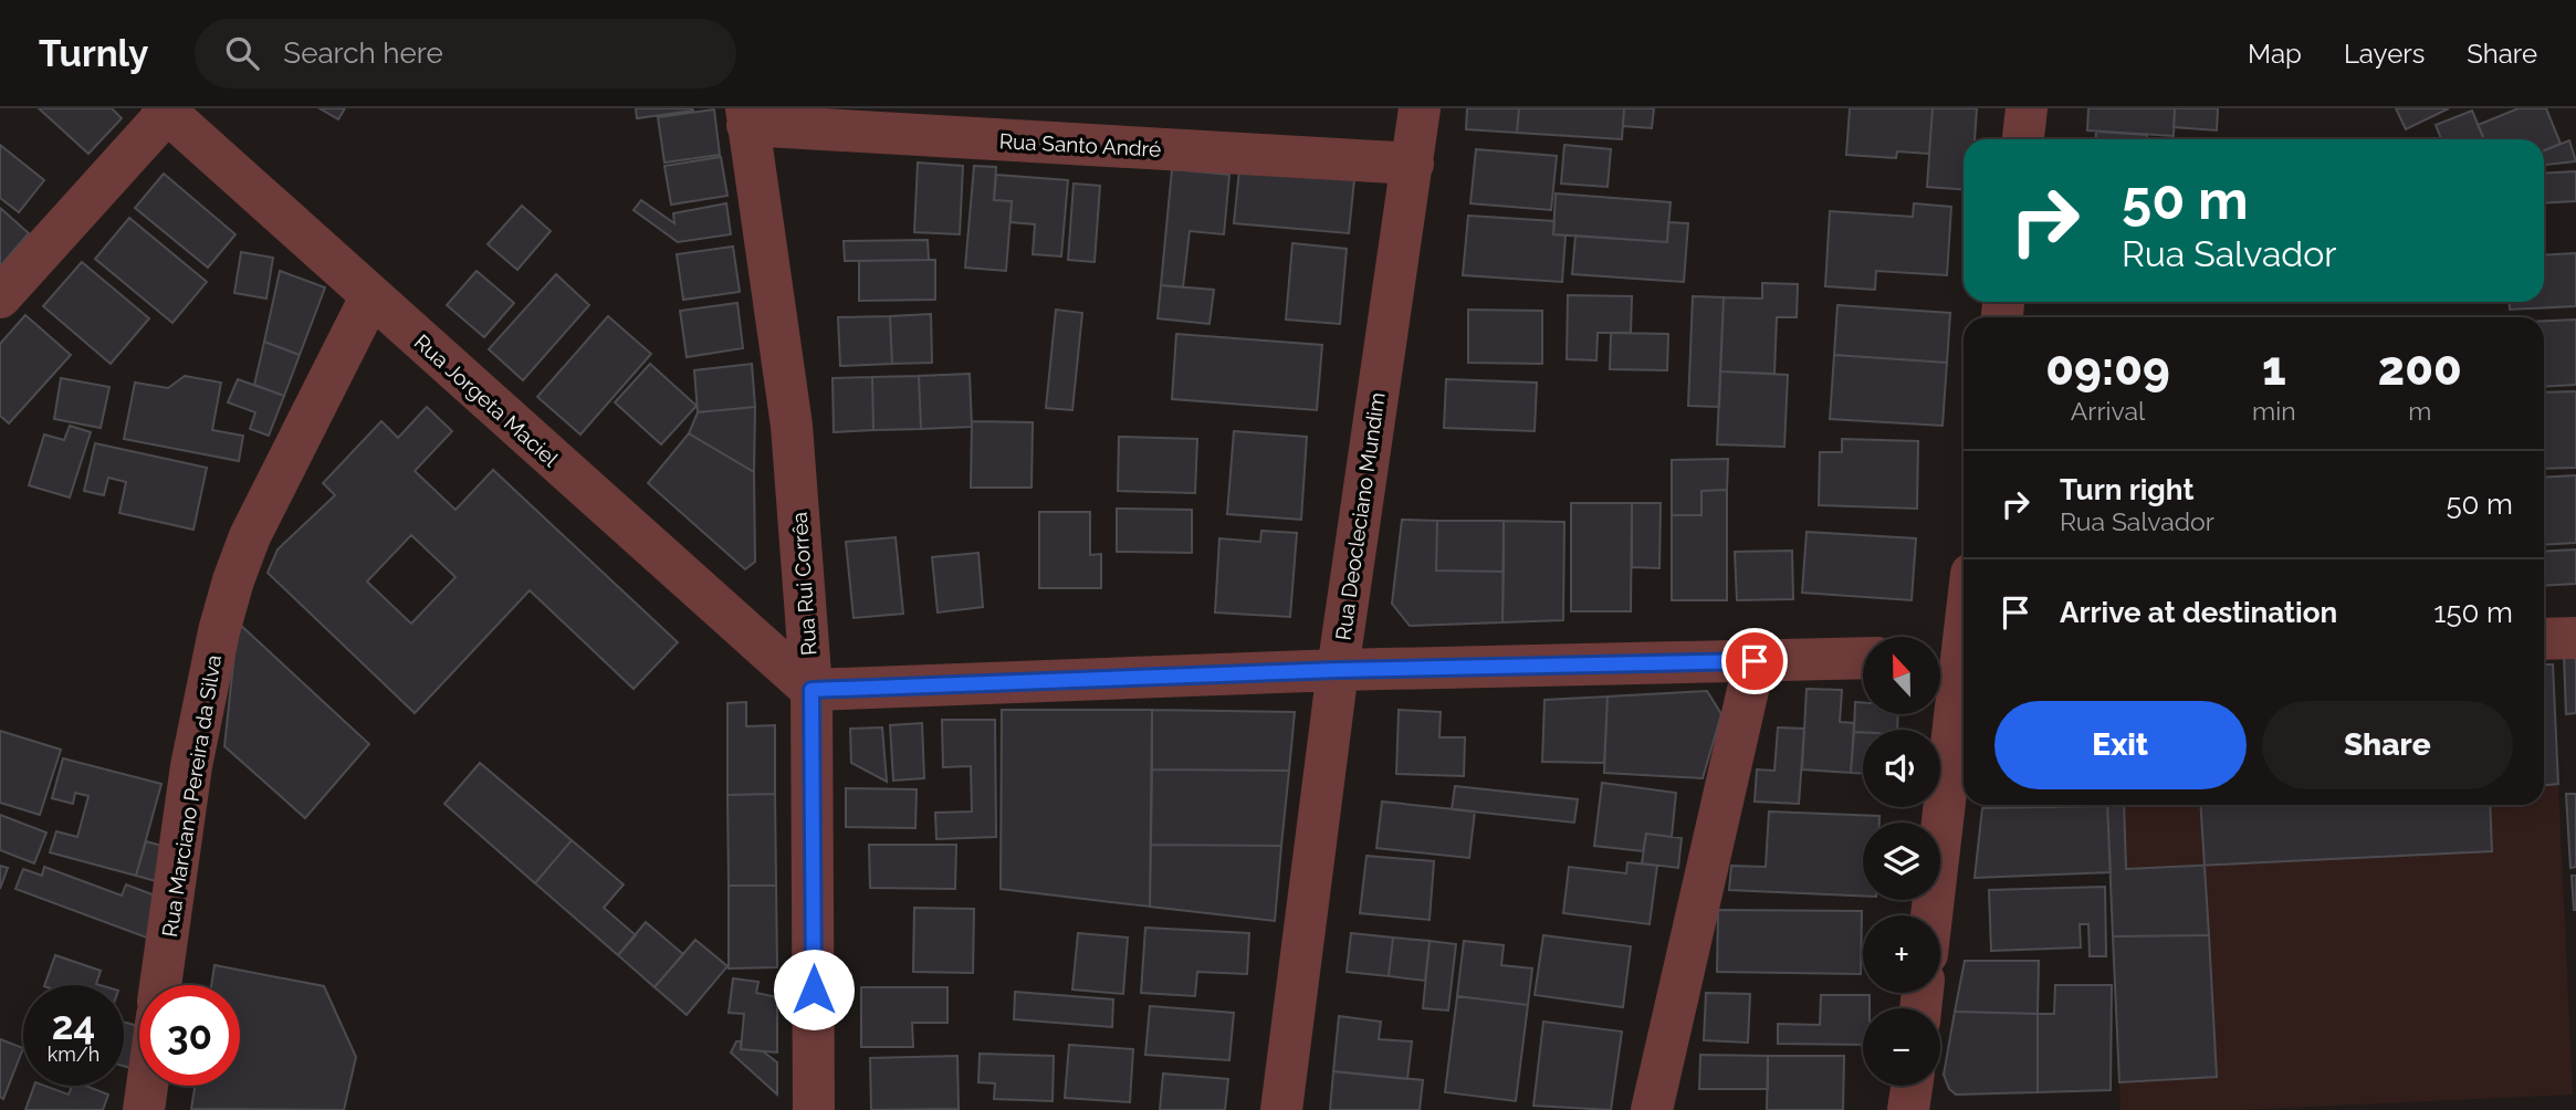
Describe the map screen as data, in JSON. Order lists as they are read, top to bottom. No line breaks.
{"streets":{"street":["Rua Santo André","Rua Jorgeta Maciel","Rua Deocleciano Mundim","Rua Rui Corrêa","Rua Marciano Pereira da Silva"]},"crossings":[["Rua Santo André","Rua Deocleciano Mundim"],["Rua Santo André","Rua Rui Corrêa"],["Rua Jorgeta Maciel","Rua Rui Corrêa"],["Rua Jorgeta Maciel","Rua Marciano Pereira da Silva"]],"north":"top","page":{"header":"Turnly","search":"Search here","nav":["Map","Layers","Share"],"turn":["50 m","Rua Salvador"],"eta":["09:09","Arrival","1","min","200","m"],"list":[{"name":"Turn right","note":"Rua Salvador","value":"50 m"},{"name":"Arrive at destination","value":"150 m"}],"map_buttons":["+","−"],"buttons":["Exit","Share"],"speed":"24 km/h","limit":"30"}}
